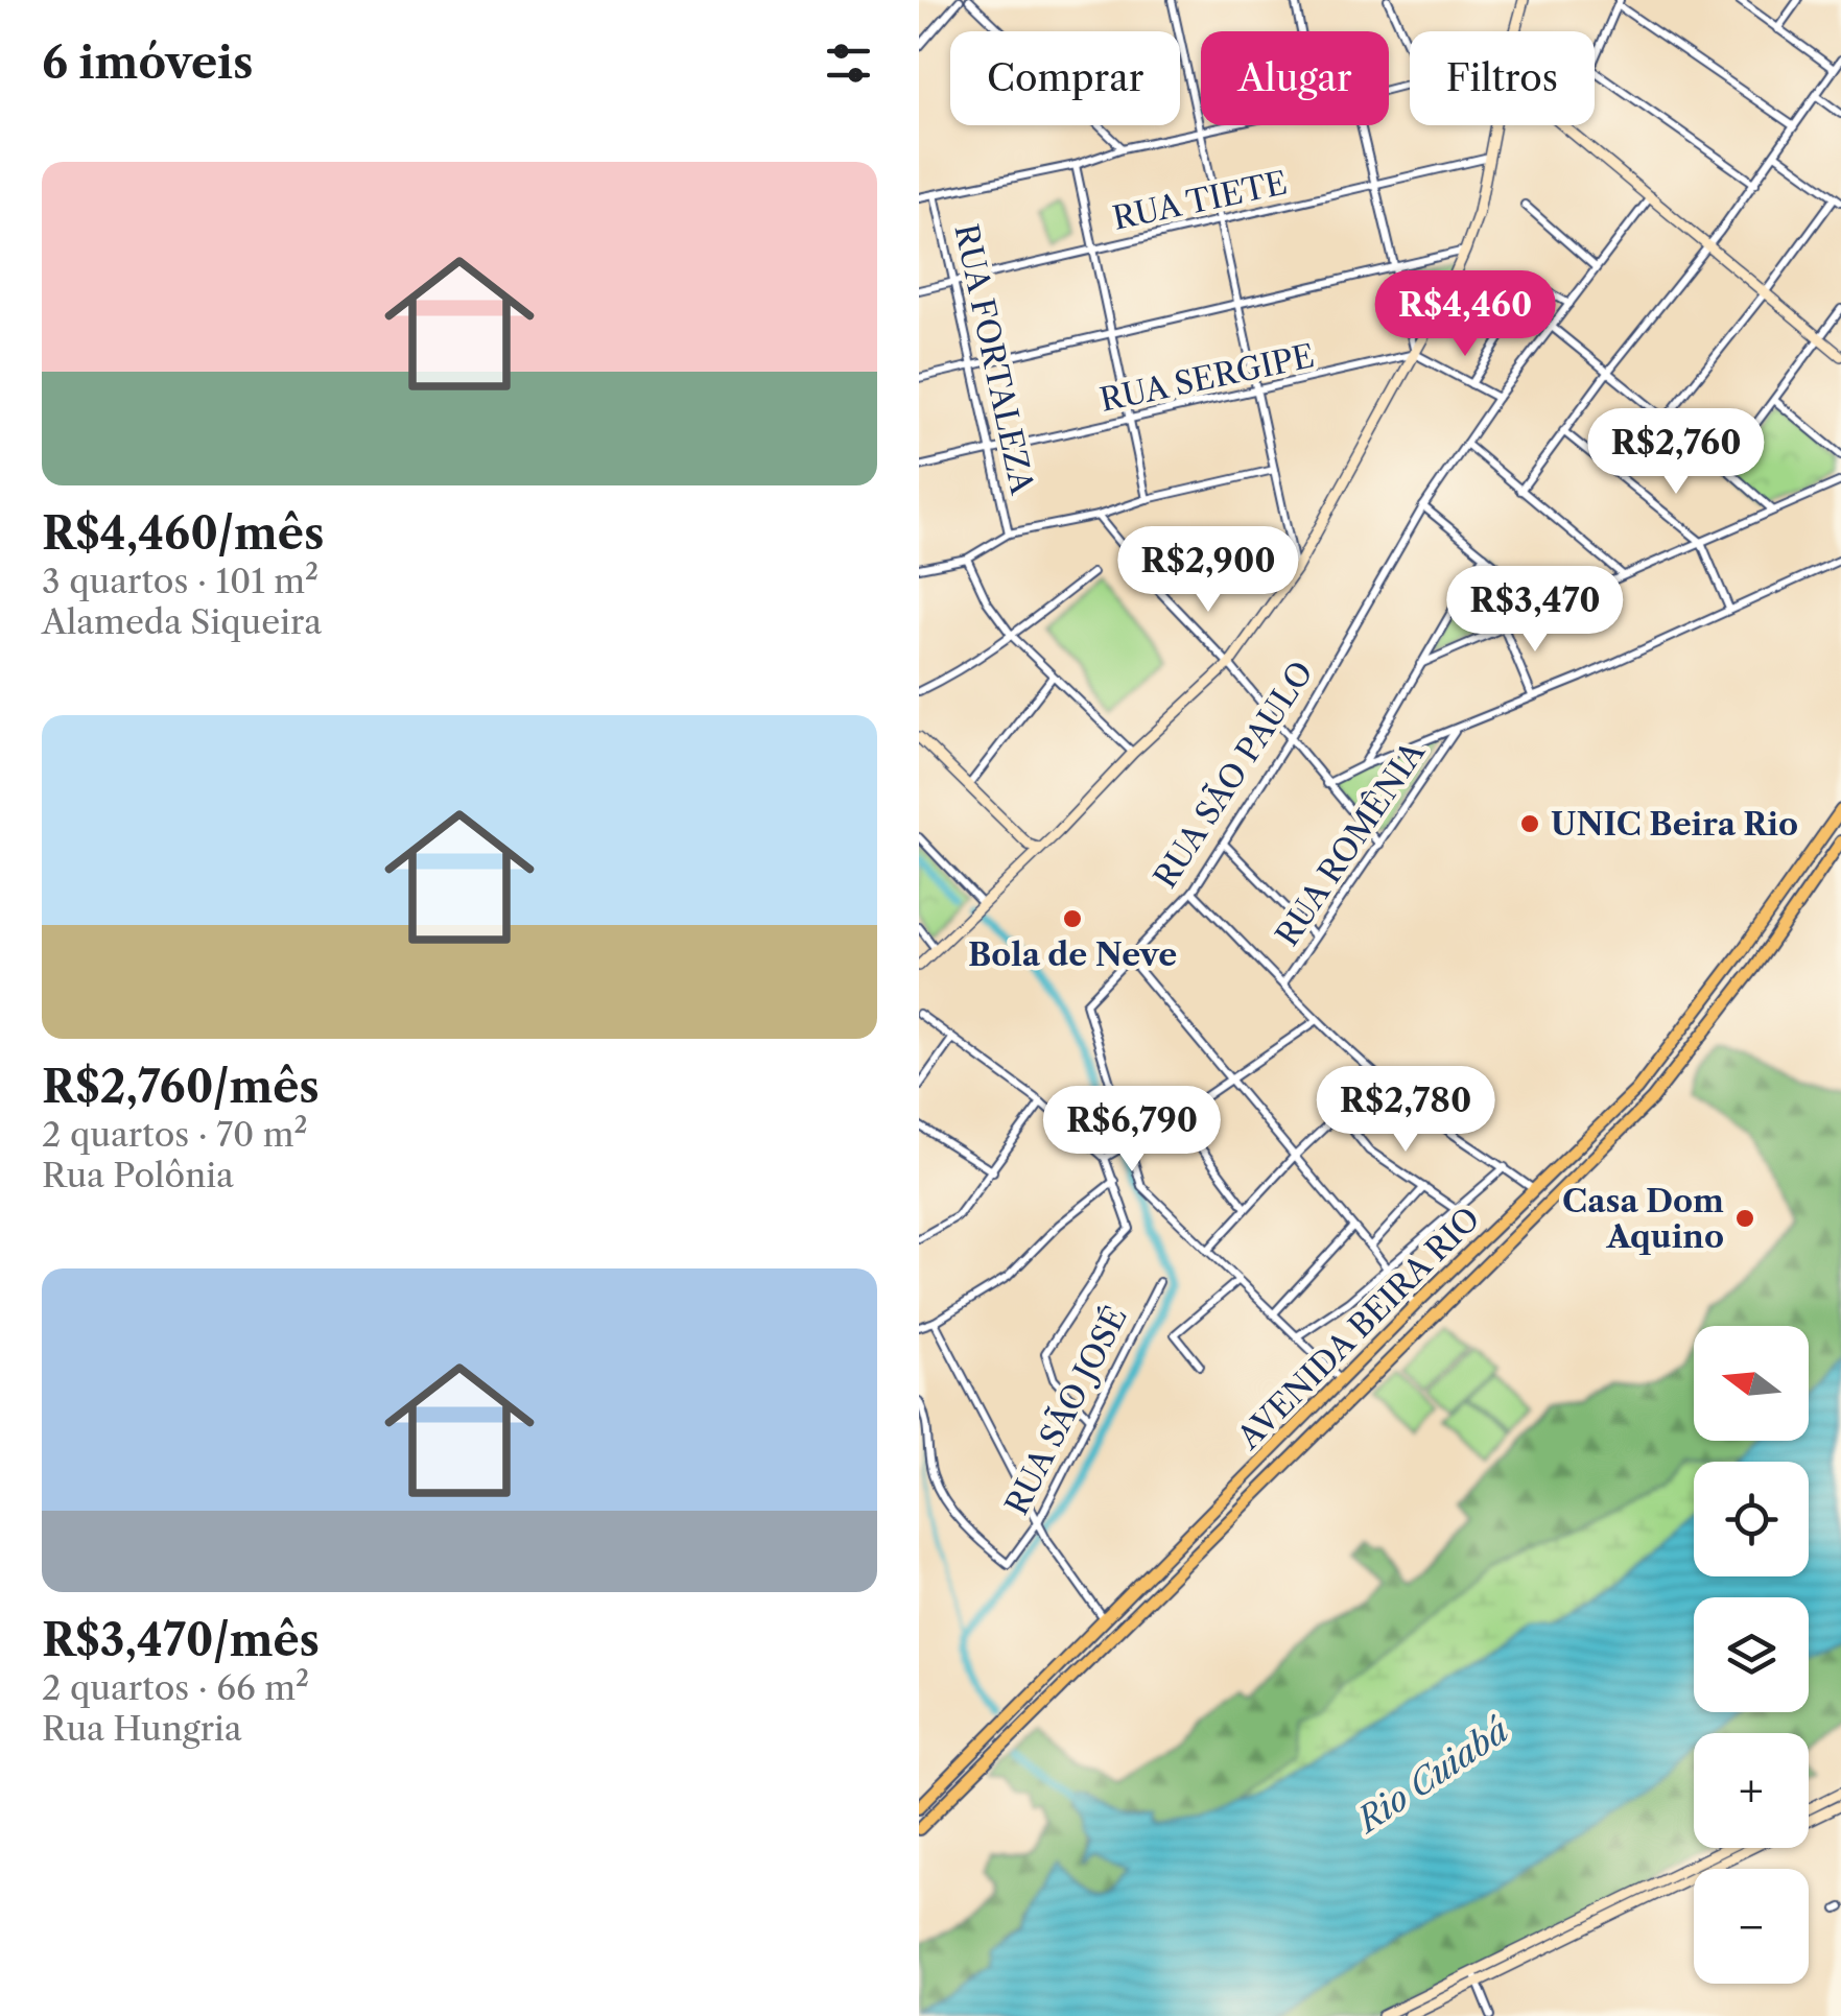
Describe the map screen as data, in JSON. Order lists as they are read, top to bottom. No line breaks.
{"streets":{"main road":["AVENIDA BEIRA RIO"],"street":["RUA TIETE","RUA FORTALEZA","RUA SERGIPE","RUA SÃO PAULO","RUA ROMÊNIA","RUA SÃO JOSÉ"]},"crossings":[["RUA TIETE","RUA FORTALEZA"],["RUA FORTALEZA","RUA SERGIPE"]],"water":["Rio Cuiabá"],"places":["UNIC Beira Rio","Bola de Neve","Casa Dom Aquino"],"north":"left","page":{"heading":"6 imóveis","chip":["Comprar","Alugar","Filtros"],"list":[{"name":"R$4,460/mês","note":"3 quartos · 101 m² · Alameda Siqueira"},{"name":"R$2,760/mês","note":"2 quartos · 70 m² · Rua Polônia"},{"name":"R$3,470/mês","note":"2 quartos · 66 m² · Rua Hungria"}],"price":["R$4,460","R$2,760","R$2,900","R$3,470","R$2,780","R$6,790"],"map_buttons":["+","−"]}}
